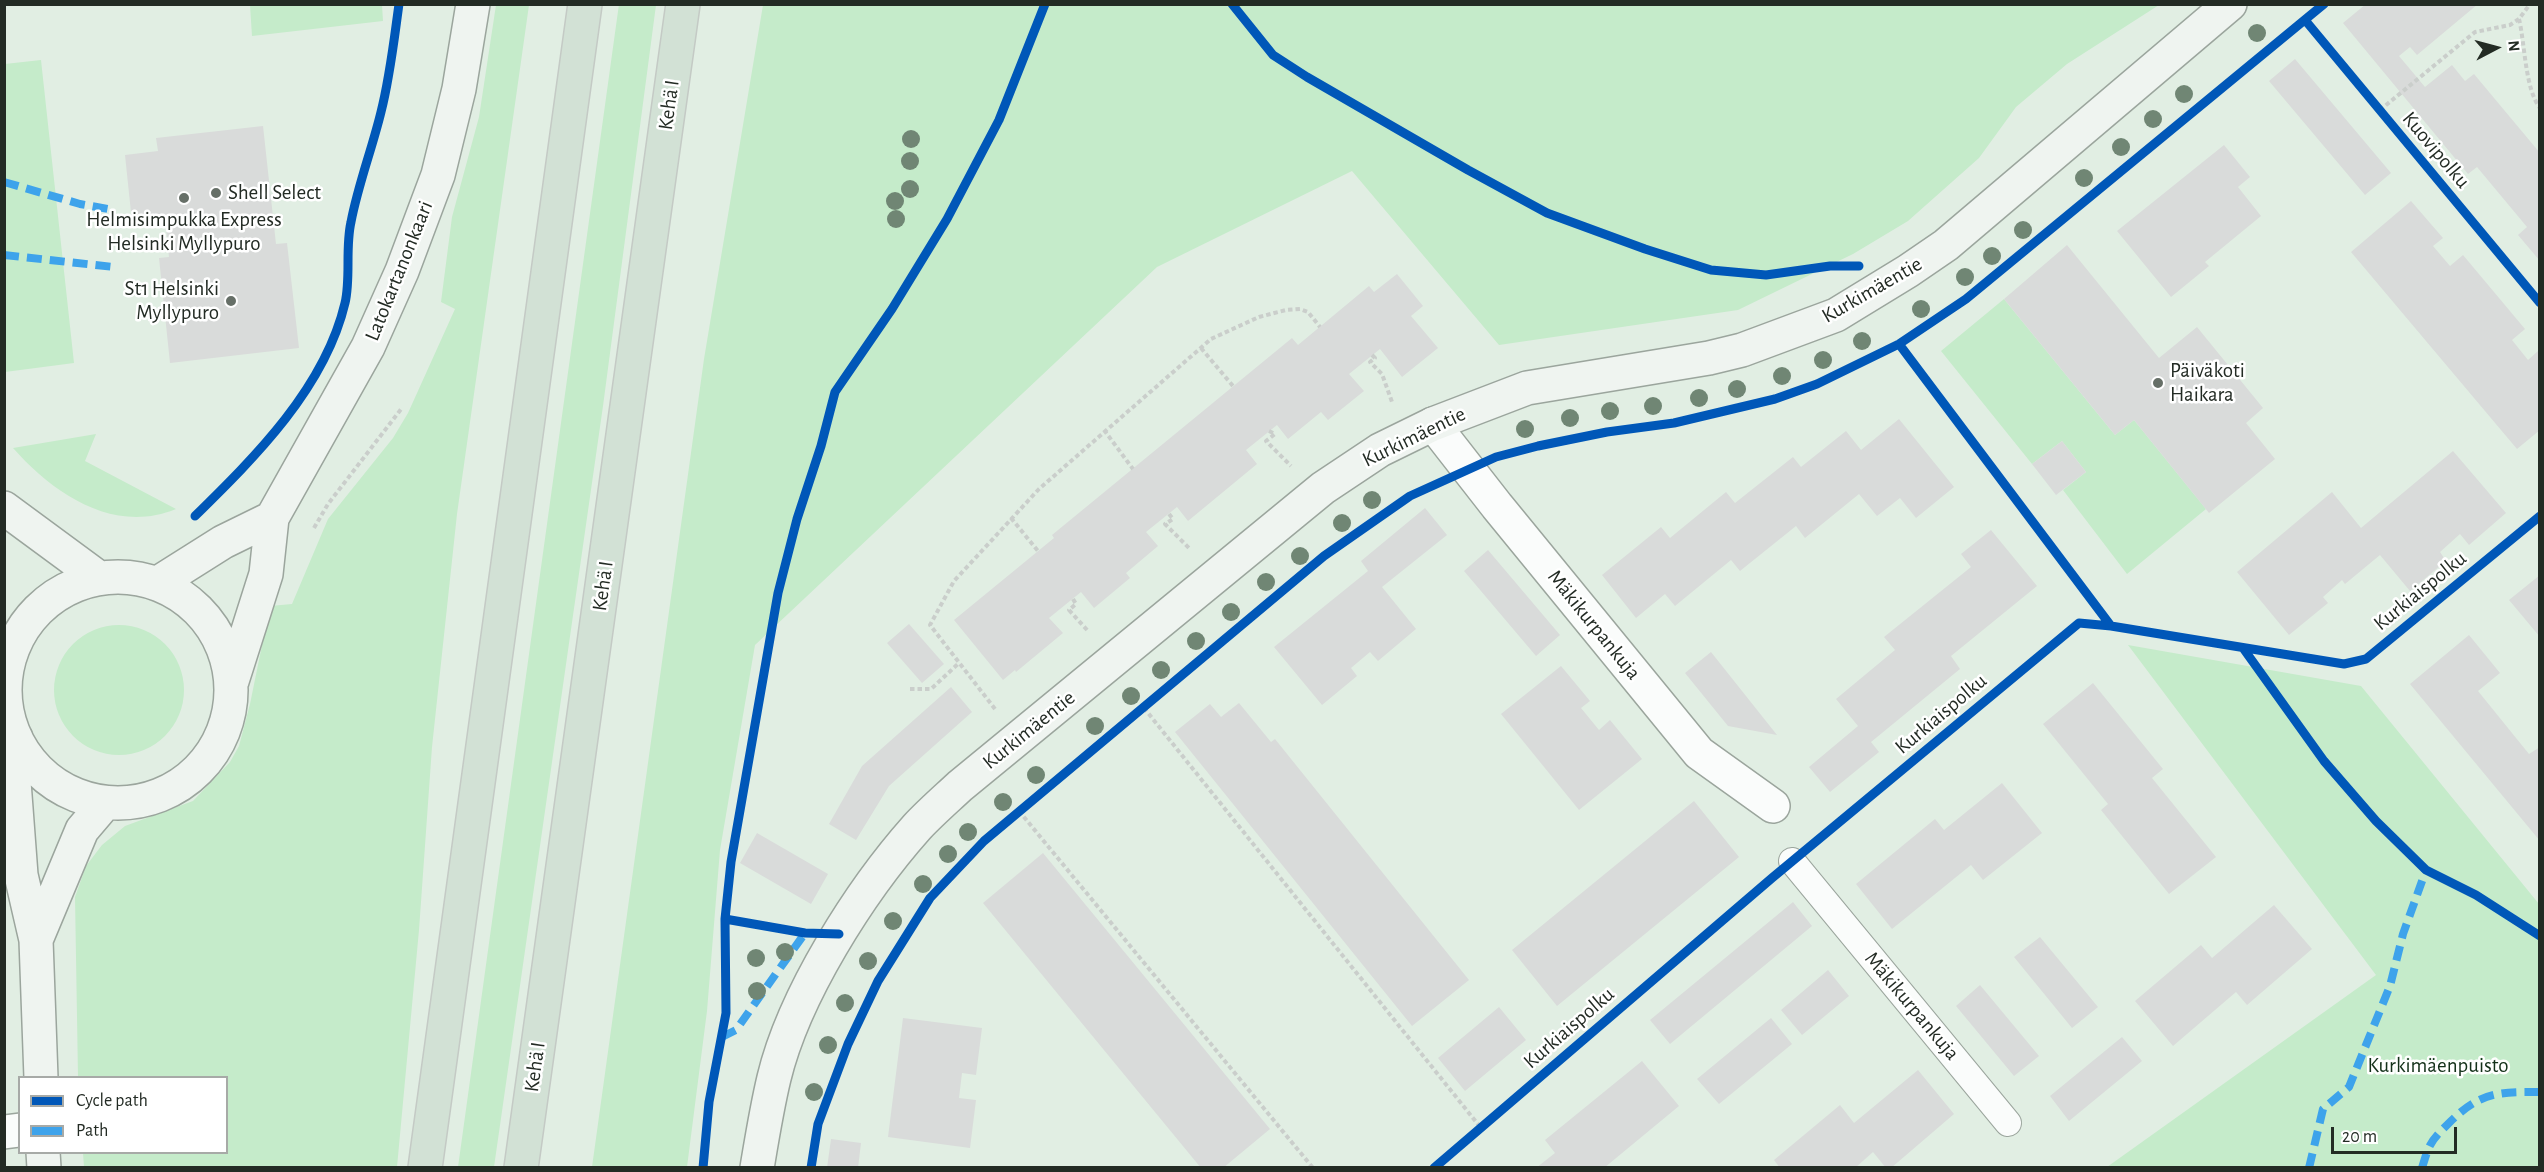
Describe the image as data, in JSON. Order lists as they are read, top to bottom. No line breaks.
{"streets":{"highway":["Kehä I"],"street":["Latokartanonkaari","Kurkimäentie","Mäkikurpankuja"],"cycle path":["Kuovipolku","Kurkiaispolku"]},"crossings":[["Kurkimäentie","Mäkikurpankuja"]],"parks":["Kurkimäenpuisto"],"places":["Shell Select","Helmisimpukka Express Helsinki Myllypuro","St1 Helsinki Myllypuro","Päiväkoti Haikara"],"legend":["Cycle path","Path"],"scale_bar":"20 m","north":"right"}
